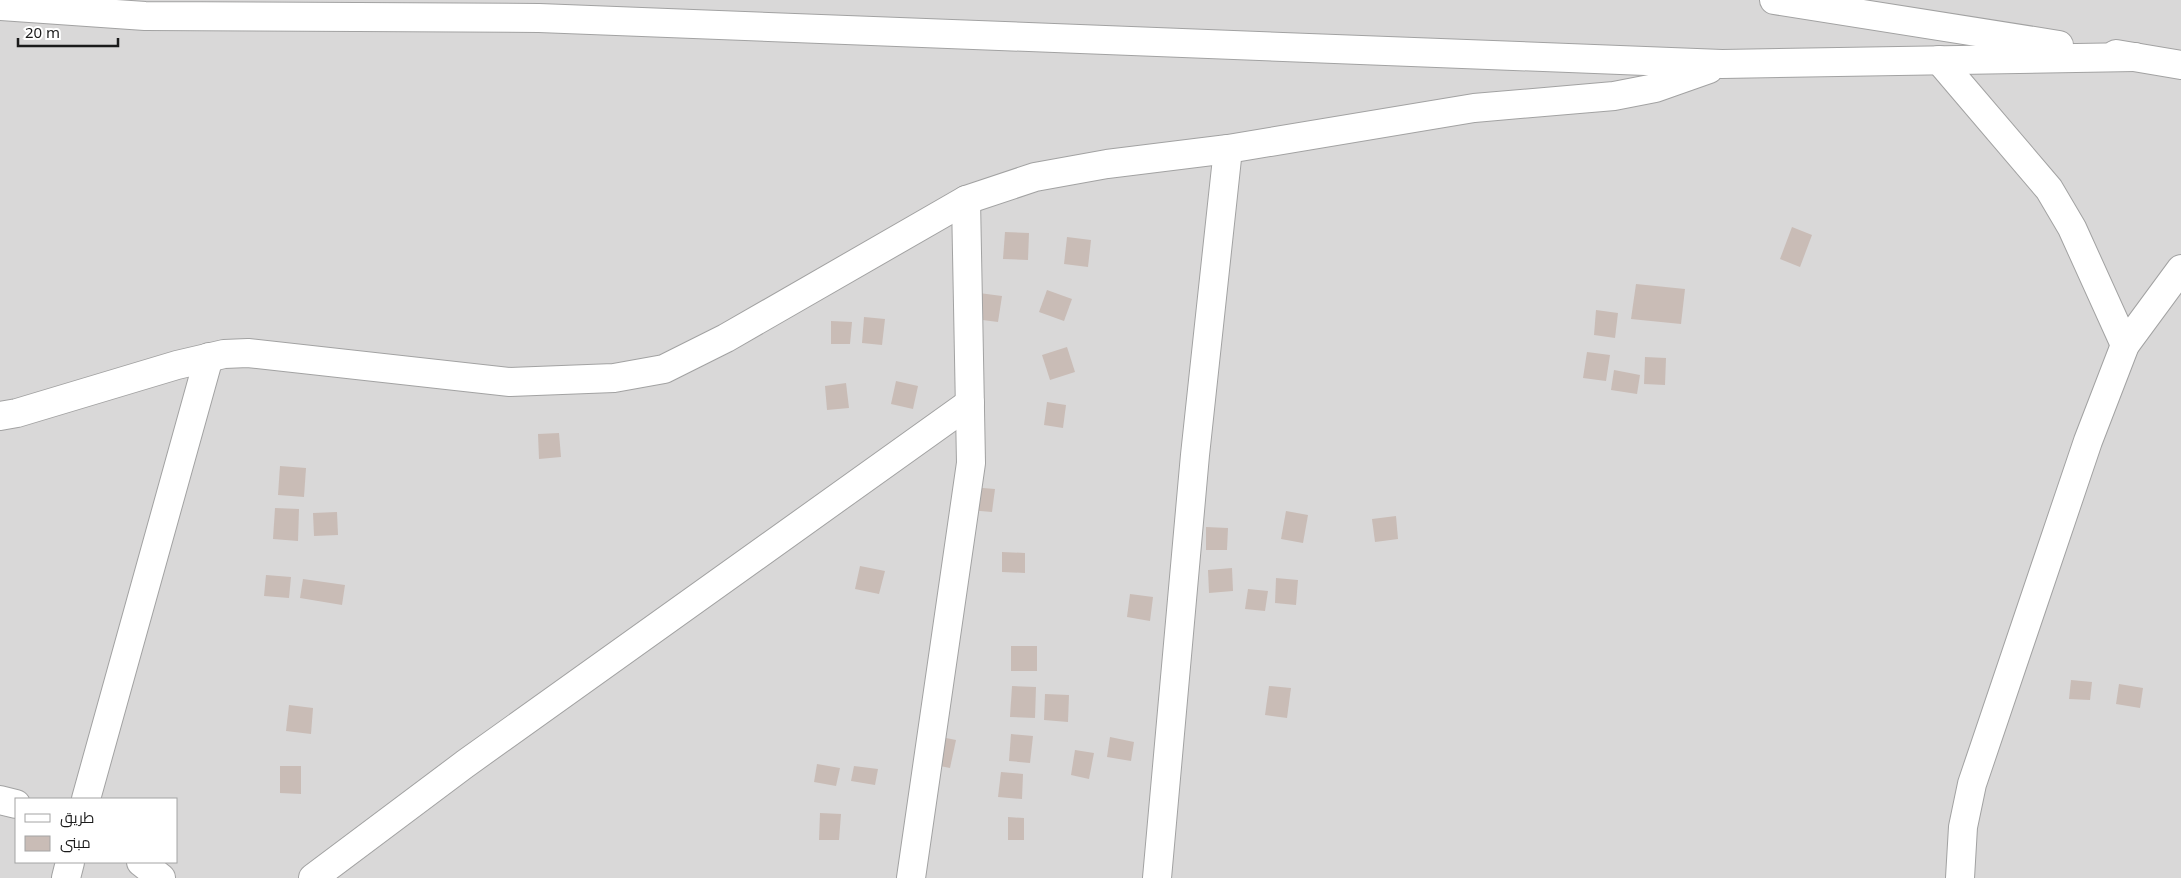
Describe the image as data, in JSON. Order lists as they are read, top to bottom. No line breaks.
{"legend":["طريق","مبنى"],"scale_bar":"20 m"}
